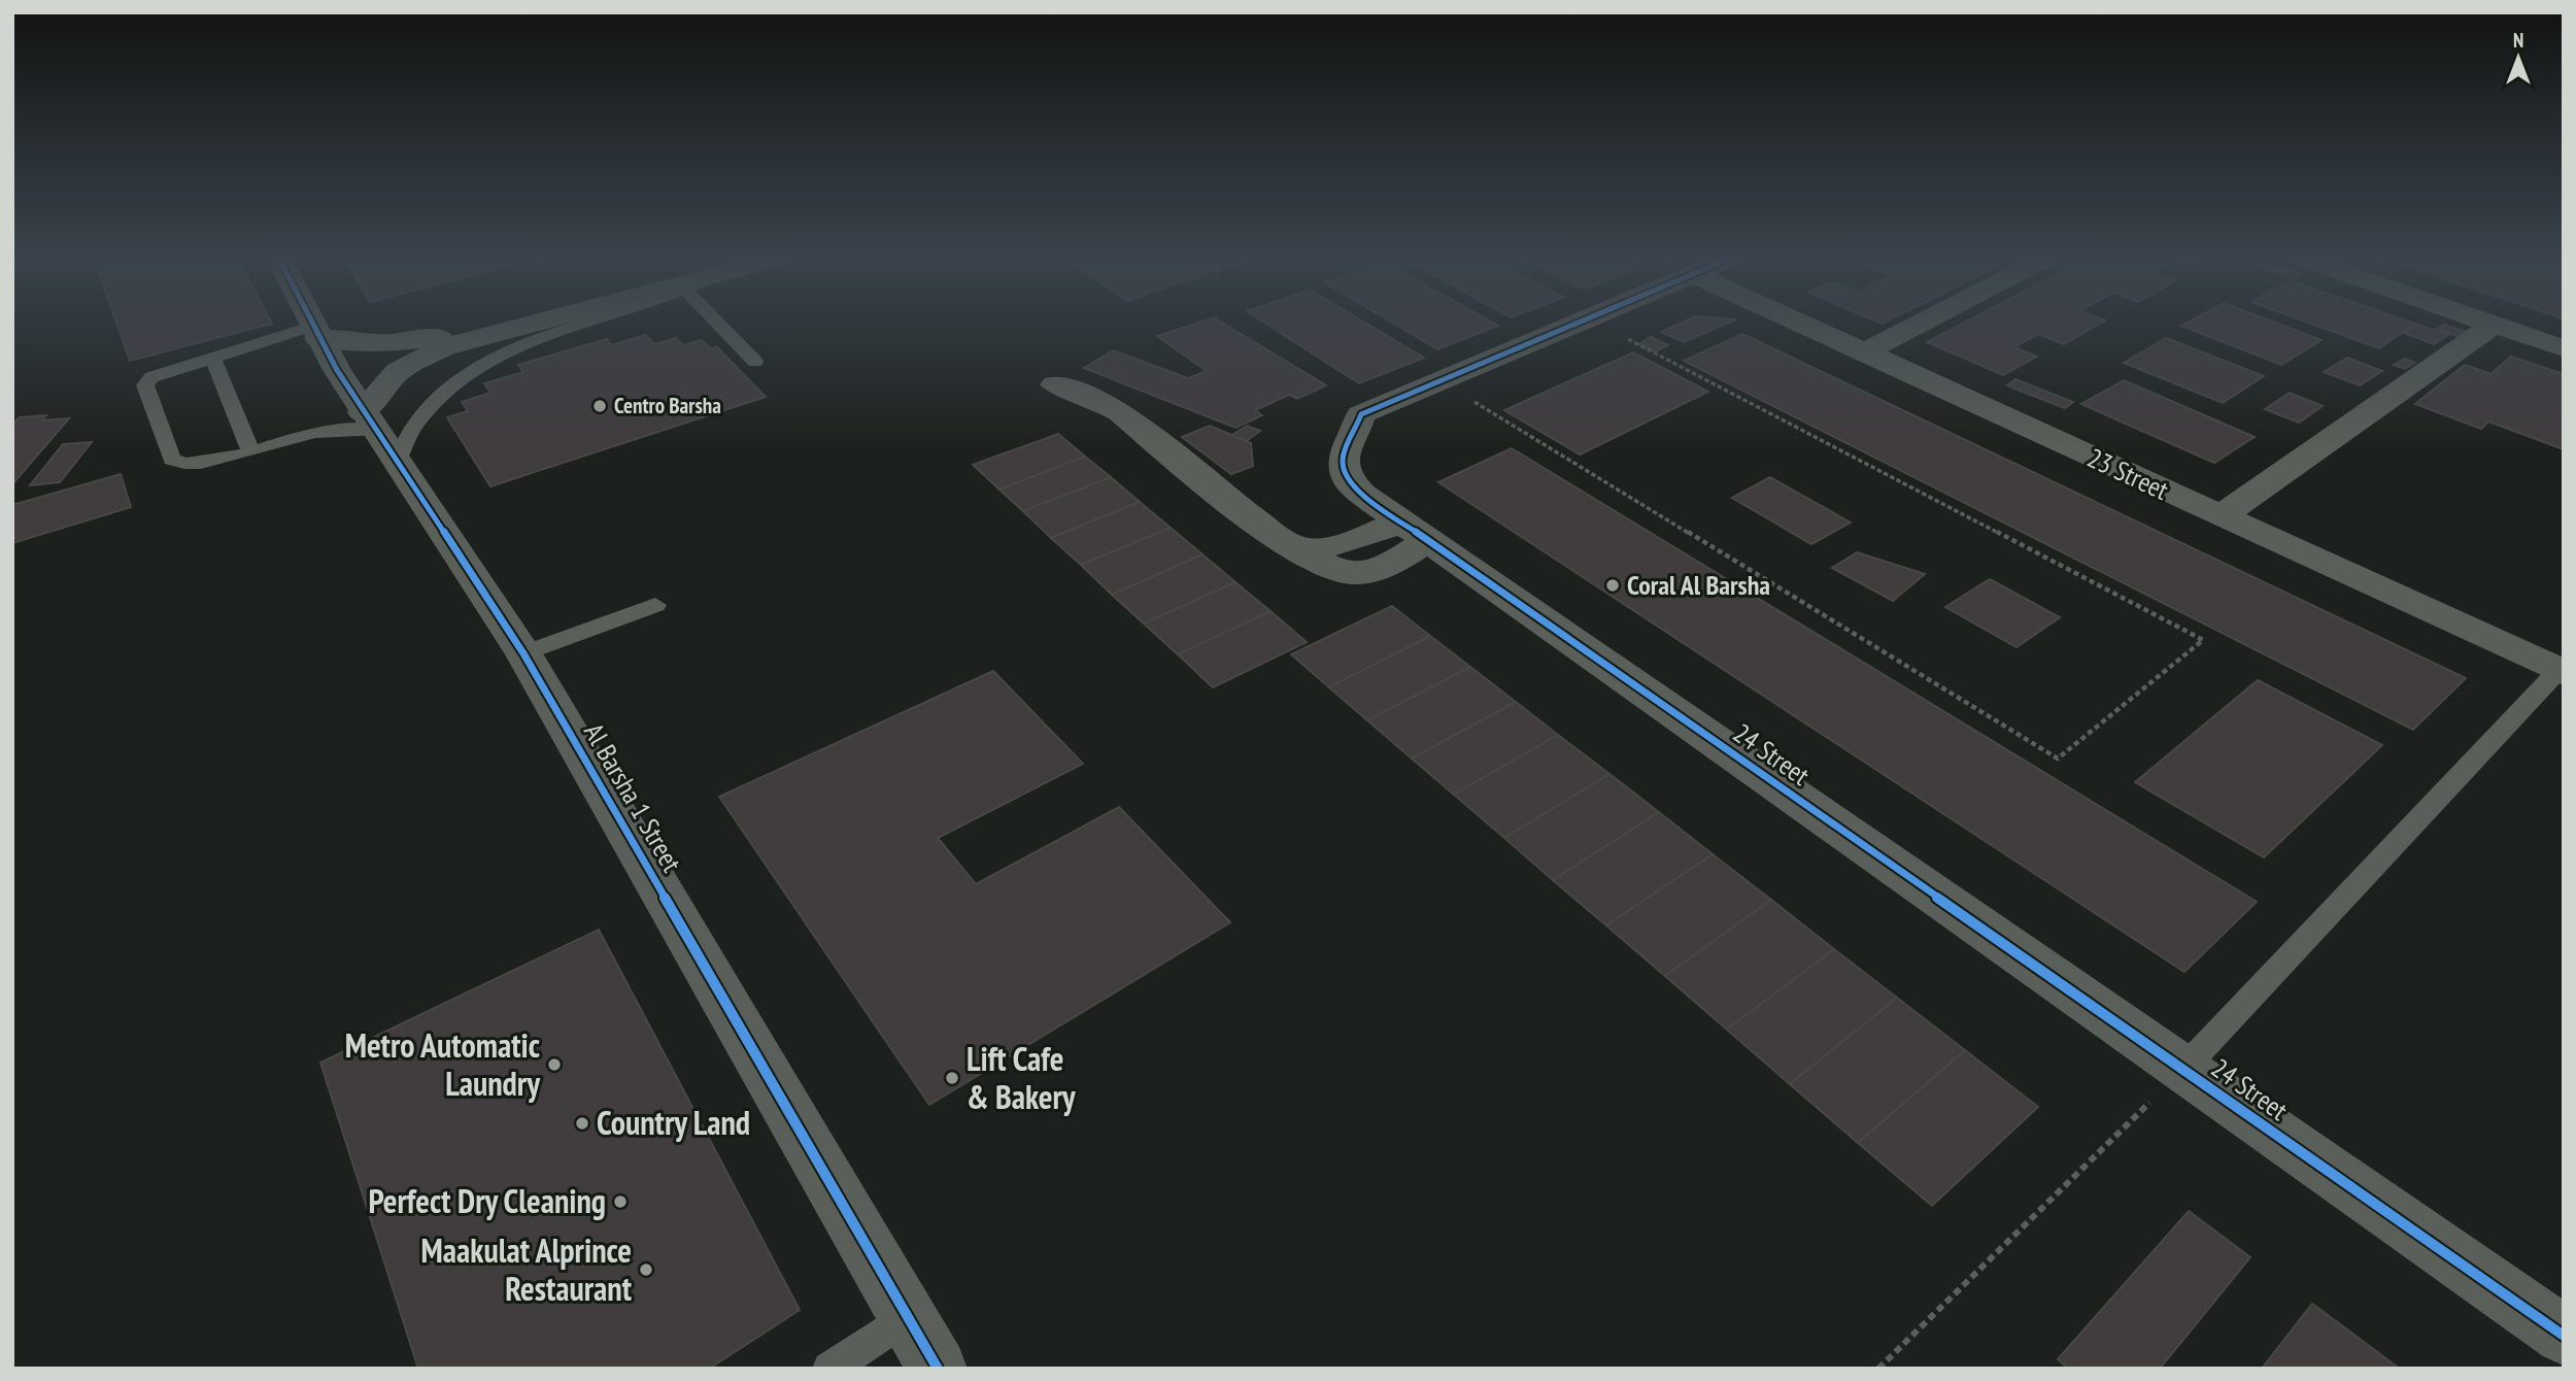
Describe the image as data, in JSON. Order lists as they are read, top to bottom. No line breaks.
{"streets":{"street":["23 Street","24 Street","Al Barsha 1 Street"]},"places":["Centro Barsha","Coral Al Barsha","Metro Automatic Laundry","Lift Cafe & Bakery","Country Land","Perfect Dry Cleaning","Maakulat Alprince Restaurant"],"north":"top"}
